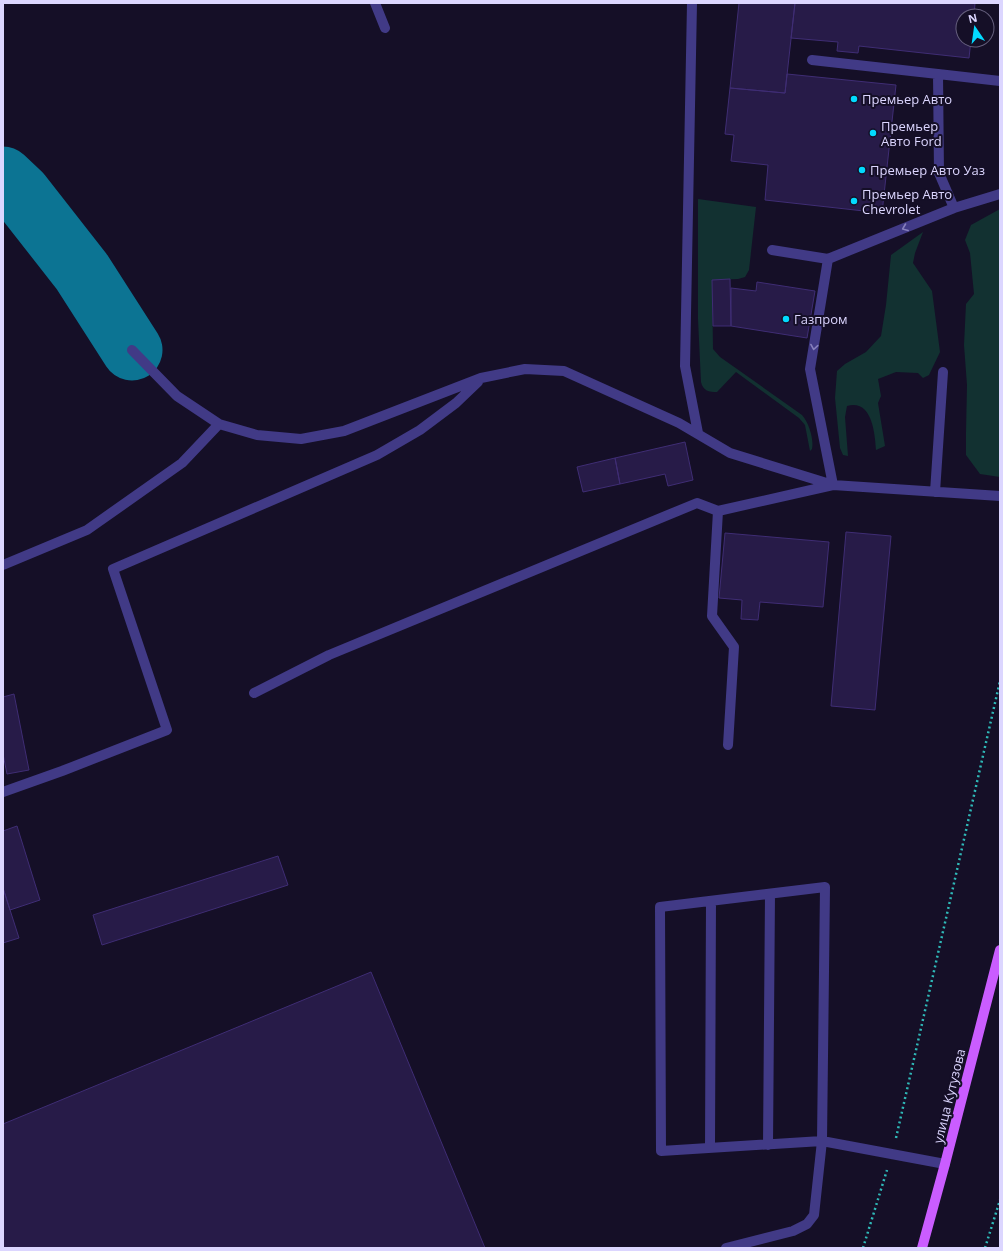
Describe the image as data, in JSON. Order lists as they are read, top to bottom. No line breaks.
{"streets":{"main road":["улица Кутузова"]},"places":["Премьер Авто","Премьер Авто Ford","Премьер Авто Уаз","Премьер Авто Chevrolet","Газпром"],"north":"top"}
